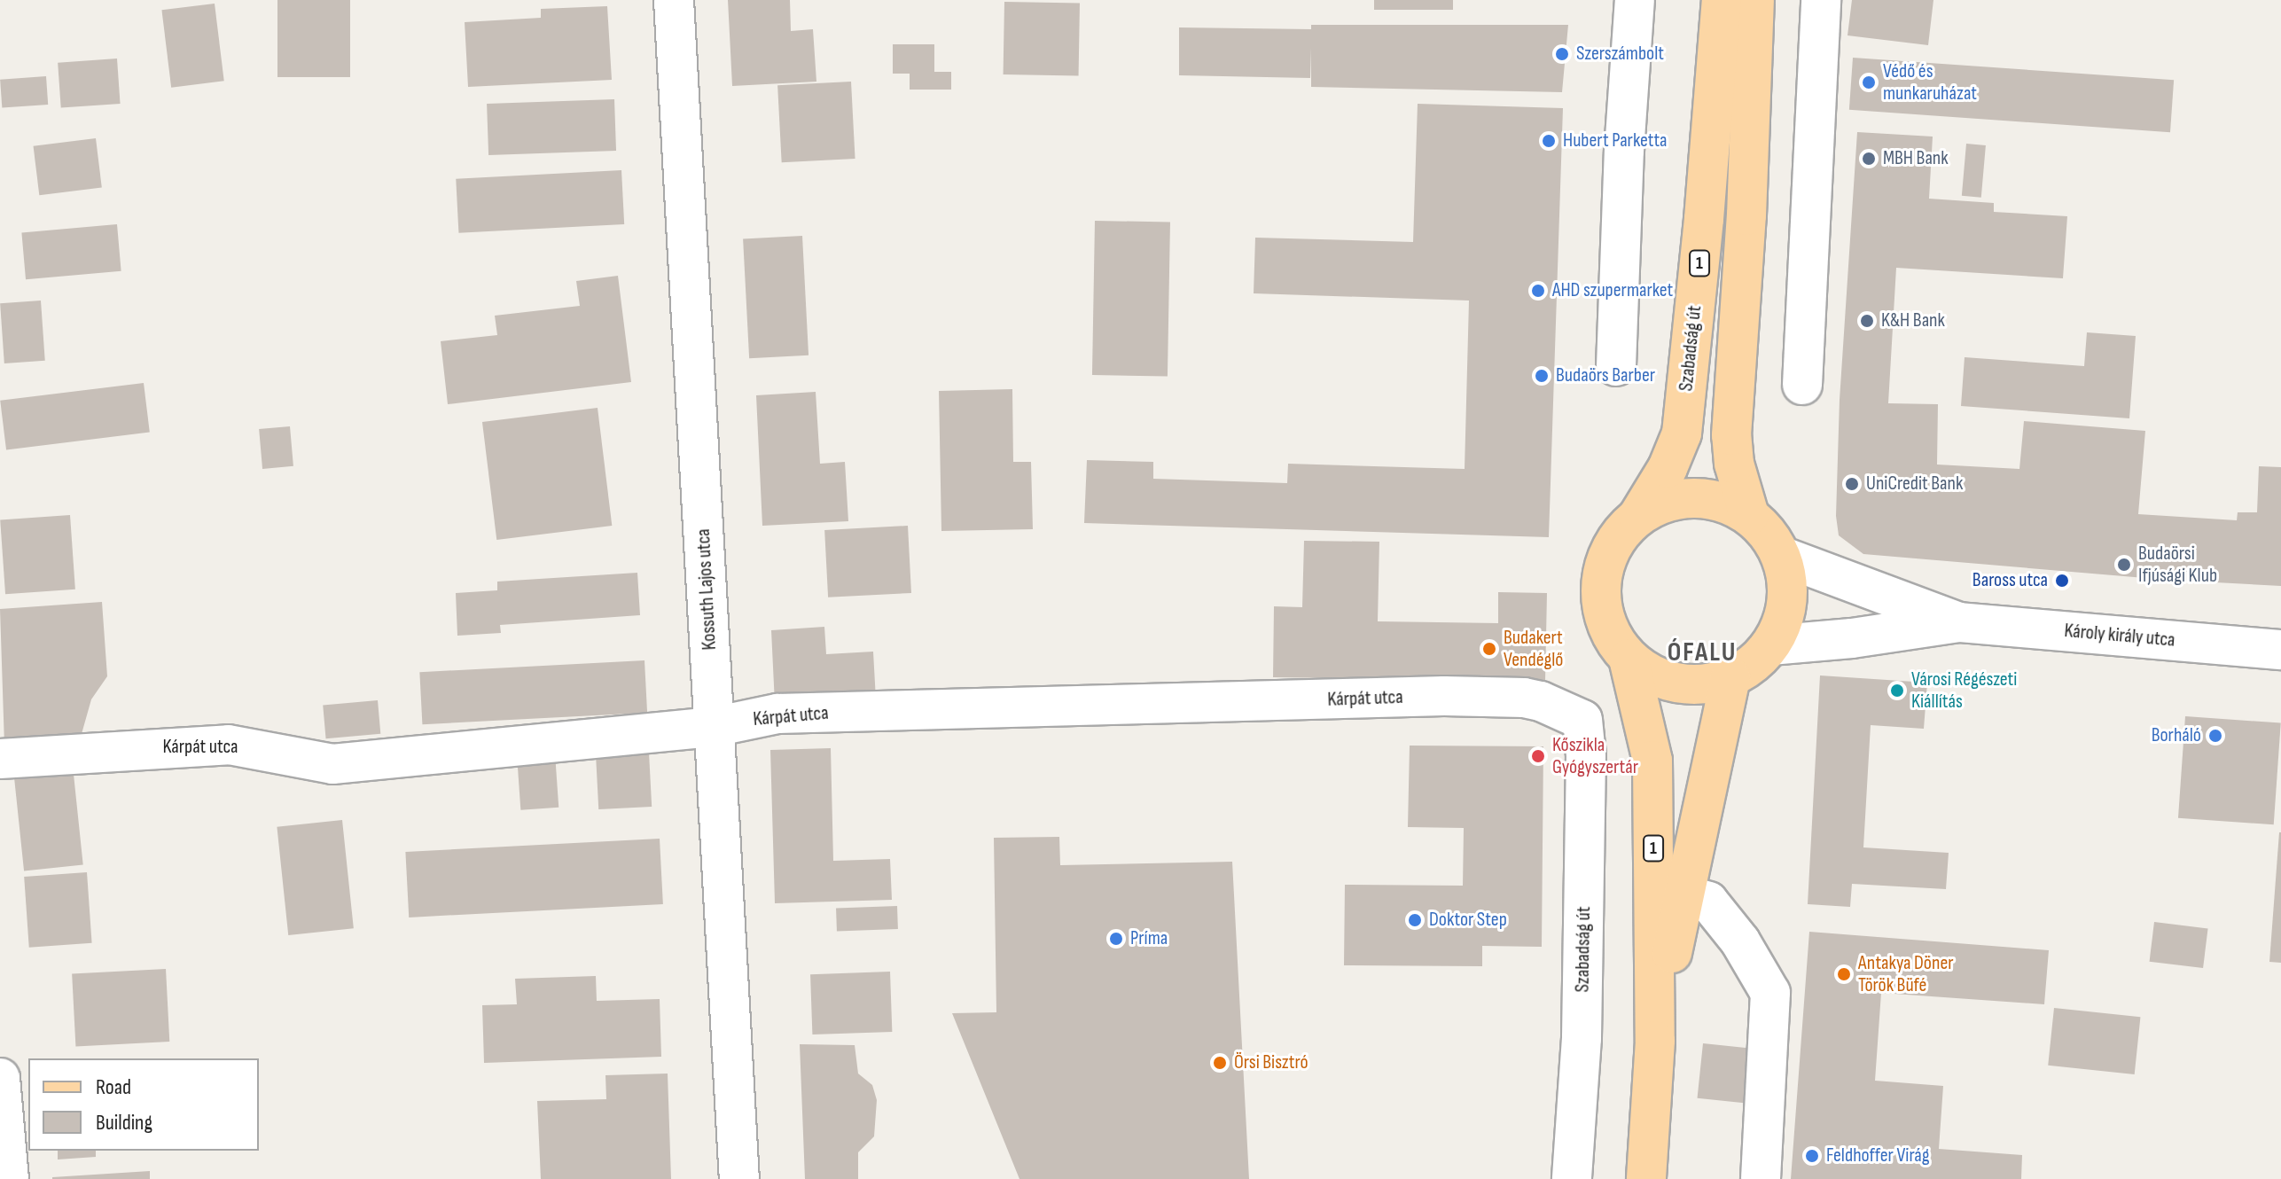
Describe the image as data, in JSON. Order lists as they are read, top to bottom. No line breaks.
{"streets":{"main road":["1","Szabadság út"],"street":["Kossuth Lajos utca","Károly király utca","Kárpát utca"]},"crossings":[["1","Szabadság út"],["1","Károly király utca"],["Szabadság út","Károly király utca"],["Szabadság út","Kárpát utca"],["Kossuth Lajos utca","Kárpát utca"]],"districts":["ÓFALU"],"places":["Szerszámbolt","Védő és munkaruházat","Hubert Parketta","MBH Bank","AHD szupermarket","K&H Bank","Budaörs Barber","UniCredit Bank","Budaörsi Ifjúsági Klub","Baross utca","Budakert Vendéglő","Városi Régészeti Kiállítás","Borháló","Kőszikla Gyógyszertár","Doktor Step","Príma","Antakya Döner Török Büfé","Örsi Bisztró","Feldhoffer Virág"],"legend":["Road","Building"]}
